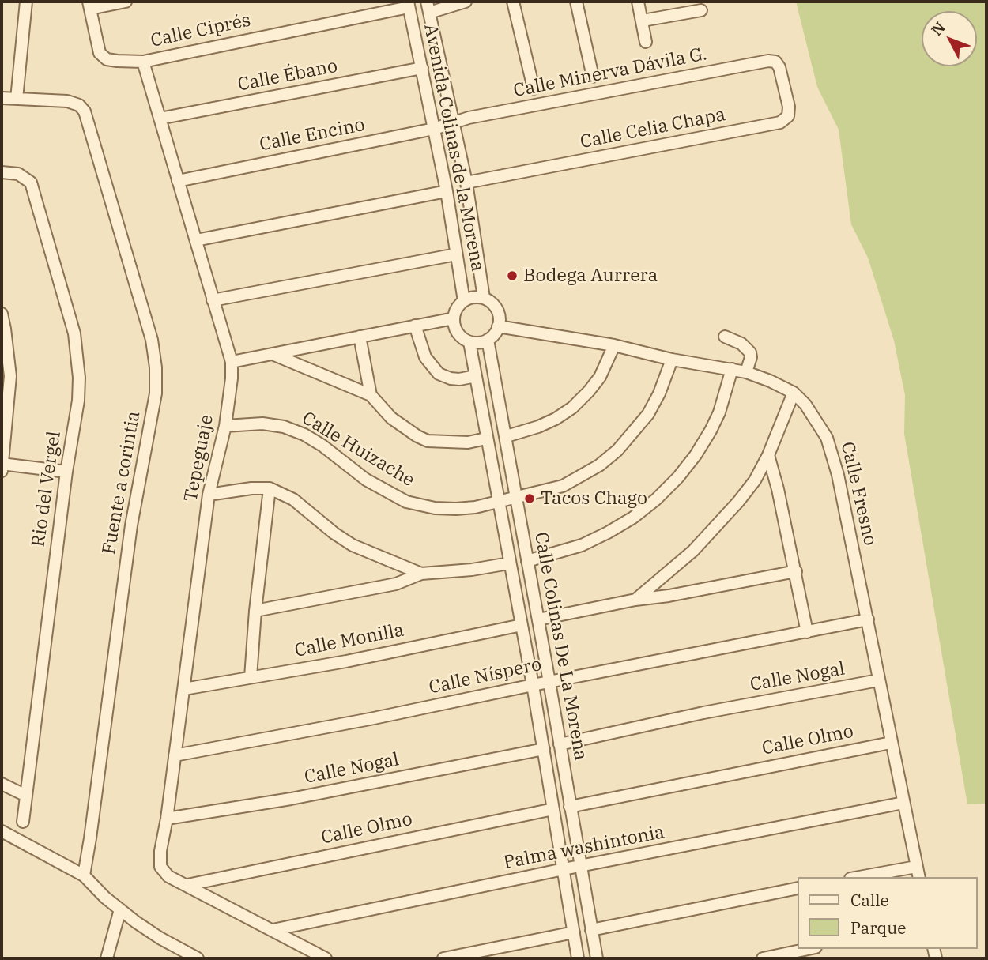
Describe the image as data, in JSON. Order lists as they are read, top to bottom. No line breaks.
{"streets":{"street":["Calle Ciprés","Calle Minerva Dávila G.","Calle Ébano","Calle Celia Chapa","Calle Encino","Avenida Colinas de la Morena","Calle Huizache","Tepeguaje","Fuente a corintia","Rio del Vergel","Calle Fresno","Calle Monilla","Calle Colinas De La Morena","Calle Níspero","Calle Nogal","Calle Olmo","Palma washintonia"]},"crossings":[["Calle Ciprés","Avenida Colinas de la Morena"],["Calle Ciprés","Tepeguaje"],["Calle Minerva Dávila G.","Calle Celia Chapa"],["Calle Minerva Dávila G.","Calle Encino"],["Calle Minerva Dávila G.","Avenida Colinas de la Morena"],["Calle Ébano","Avenida Colinas de la Morena"],["Calle Ébano","Tepeguaje"],["Calle Celia Chapa","Avenida Colinas de la Morena"],["Calle Encino","Avenida Colinas de la Morena"],["Calle Encino","Tepeguaje"],["Avenida Colinas de la Morena","Calle Fresno"],["Avenida Colinas de la Morena","Calle Colinas De La Morena"],["Calle Huizache","Tepeguaje"],["Calle Huizache","Calle Fresno"],["Calle Huizache","Calle Colinas De La Morena"],["Tepeguaje","Calle Monilla"],["Tepeguaje","Calle Níspero"],["Tepeguaje","Calle Nogal"],["Tepeguaje","Calle Olmo"],["Calle Fresno","Calle Colinas De La Morena"],["Calle Fresno","Calle Níspero"],["Calle Fresno","Calle Nogal"],["Calle Fresno","Calle Olmo"],["Calle Fresno","Palma washintonia"],["Calle Monilla","Calle Colinas De La Morena"],["Calle Colinas De La Morena","Calle Níspero"],["Calle Colinas De La Morena","Calle Nogal"],["Calle Colinas De La Morena","Calle Olmo"],["Calle Colinas De La Morena","Palma washintonia"]],"places":["Bodega Aurrera","Tacos Chago"],"legend":["Calle","Parque"],"north":"top left"}
